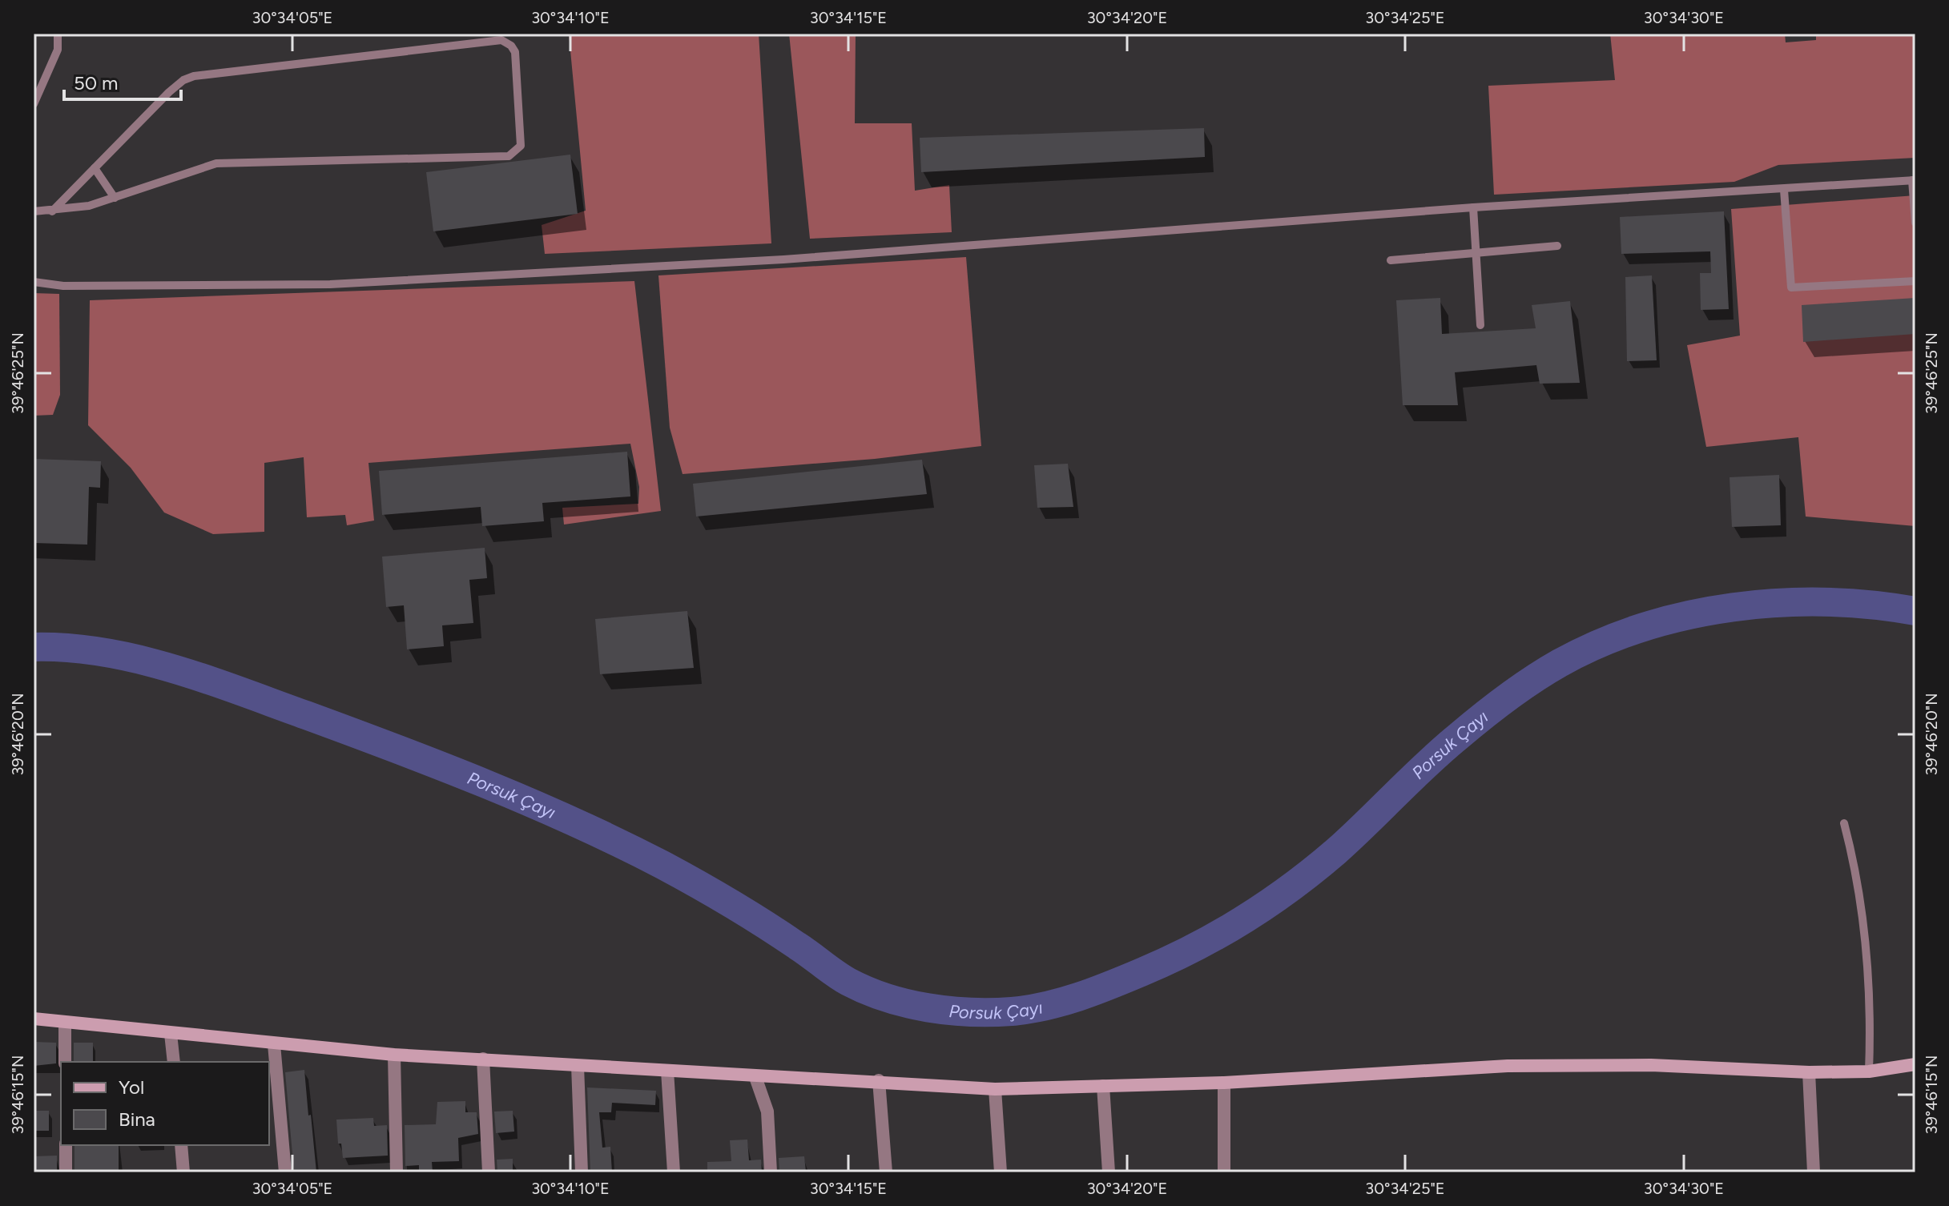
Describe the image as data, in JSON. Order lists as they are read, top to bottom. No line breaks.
{"water":["Porsuk Çayı"],"legend":["Yol","Bina"],"scale_bar":"50 m","coordinates":["30°34'05\"E","30°34'10\"E","30°34'15\"E","30°34'20\"E","30°34'25\"E","30°34'30\"E","39°46'25\"N","39°46'20\"N","39°46'15\"N"]}
